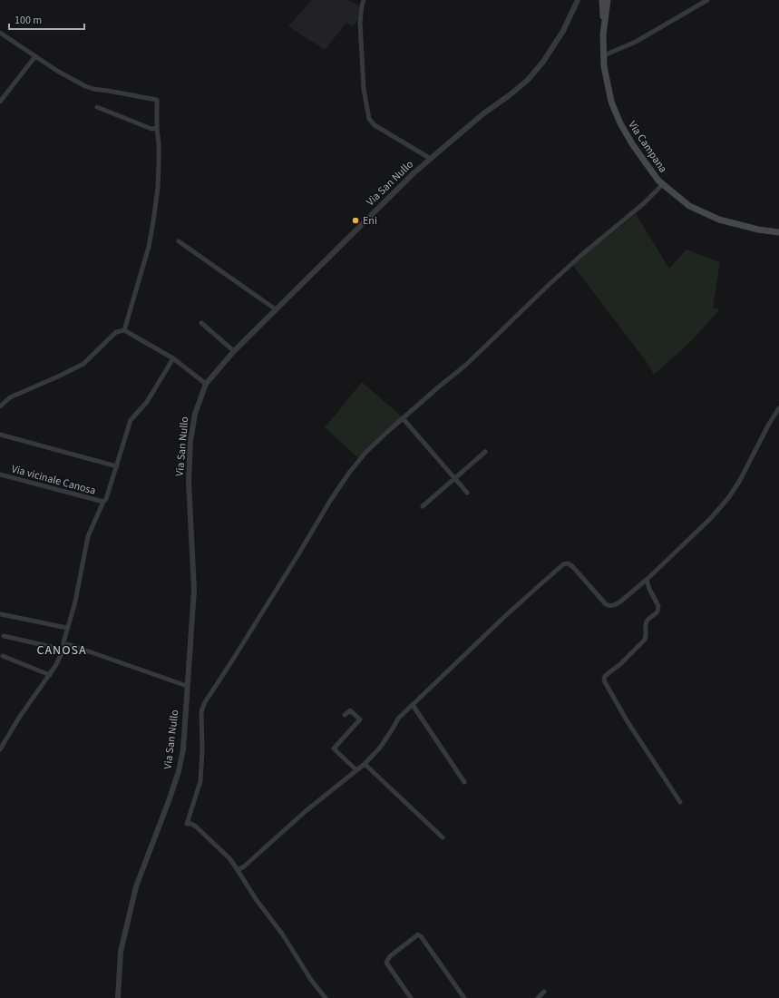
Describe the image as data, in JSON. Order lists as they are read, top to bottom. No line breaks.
{"streets":{"main road":["Via Campana"],"street":["Via San Nullo","Via vicinale Canosa"]},"districts":["CANOSA"],"places":["Eni"],"scale_bar":"100 m"}
